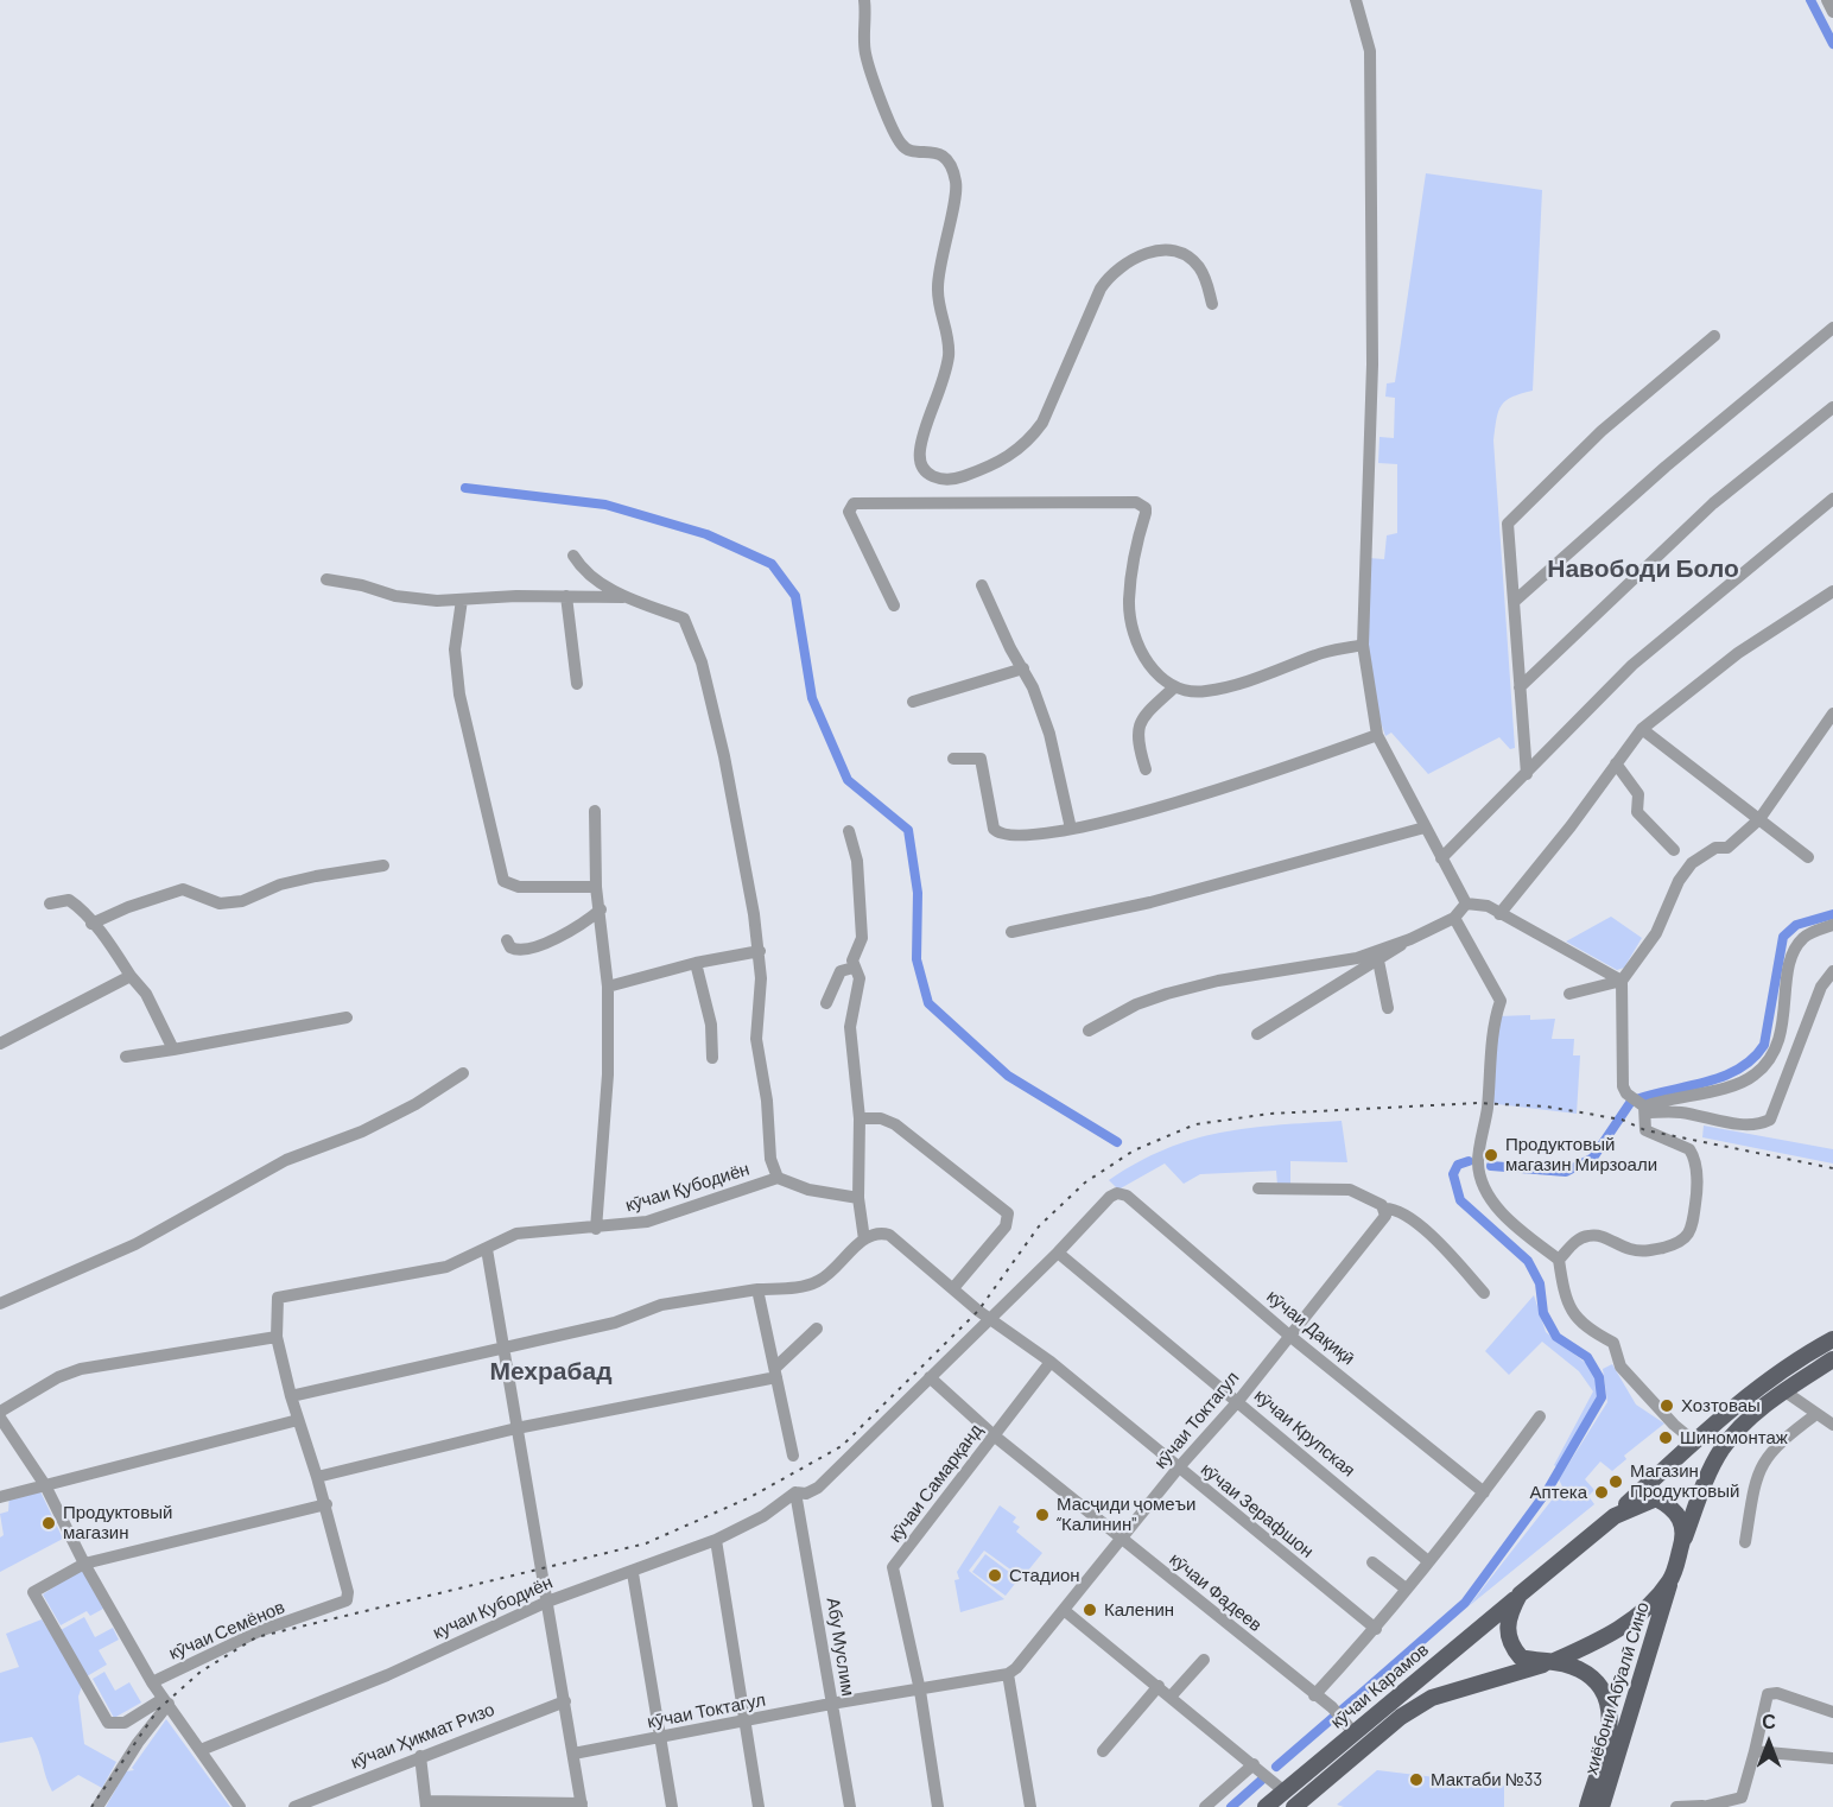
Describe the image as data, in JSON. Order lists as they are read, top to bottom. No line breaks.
{"streets":{"main road":["кӯчаи Карамов","хиёбони Абӯалӣ Сино"],"street":["кӯчаи Қубодиён","кӯчаи Дақиқӣ","кӯчаи Токтагул","кӯчаи Крупская","кӯчаи Самарқанд","кӯчаи Зерафшон","кӯчаи Фадеев","кучаи Кубодиён","кӯчаи Семёнов","Абу Муслим","кӯчаи Ҳикмат Ризо"]},"crossings":[["кӯчаи Дақиқӣ","кӯчаи Токтагул"],["кӯчаи Дақиқӣ","кучаи Кубодиён"],["кӯчаи Токтагул","кӯчаи Крупская"],["кӯчаи Токтагул","кӯчаи Самарқанд"],["кӯчаи Токтагул","кӯчаи Зерафшон"],["кӯчаи Токтагул","кӯчаи Фадеев"],["кӯчаи Токтагул","Абу Муслим"],["кӯчаи Крупская","кучаи Кубодиён"],["кӯчаи Самарқанд","кӯчаи Зерафшон"],["кӯчаи Самарқанд","кӯчаи Фадеев"],["кӯчаи Фадеев","кучаи Кубодиён"],["кӯчаи Фадеев","кӯчаи Карамов"],["кучаи Кубодиён","Абу Муслим"],["кӯчаи Карамов","хиёбони Абӯалӣ Сино"]],"districts":["Навободи Боло","Мехрабад"],"places":["Продуктовый магазин Мирзоали","Хозтоваы","Шиномонтаж","Магазин Продуктовый","Аптека","Масҷиди ҷомеъи “Калинин\"","Продуктовый магазин","Стадион","Каленин","Мактаби №33"],"north":"top"}
